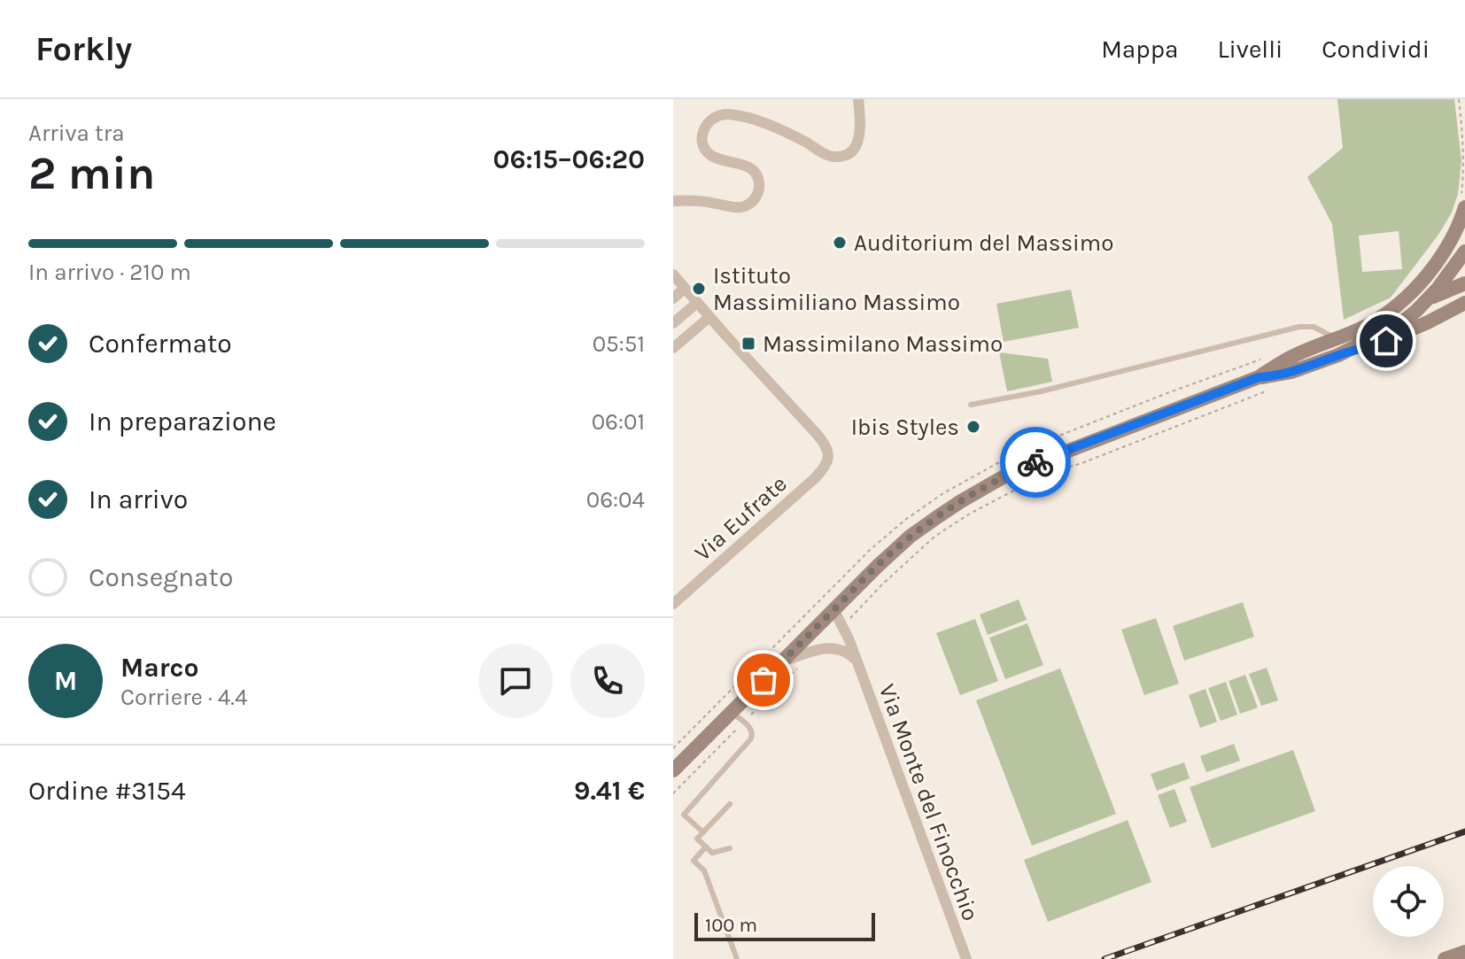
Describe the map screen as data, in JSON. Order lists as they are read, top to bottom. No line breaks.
{"streets":{"street":["Via Eufrate","Via Monte del Finocchio"]},"places":{"other":["Auditorium del Massimo","Istituto Massimiliano Massimo","Ibis Styles"],"transit":["Massimilano Massimo"]},"scale_bar":"100 m","page":{"header":"Forkly","nav":["Mappa","Livelli","Condividi"],"heading":["2 min","Arriva tra","06:15–06:20"],"panel":["Marco","Corriere · 4.4","Ordine #3154","9.41 €"],"bar":"In arrivo · 210 m","list":[["Confermato","05:51"],["In preparazione","06:01"],["In arrivo","06:04"],"Consegnato"],"round":"M","scale":"100 m"}}
